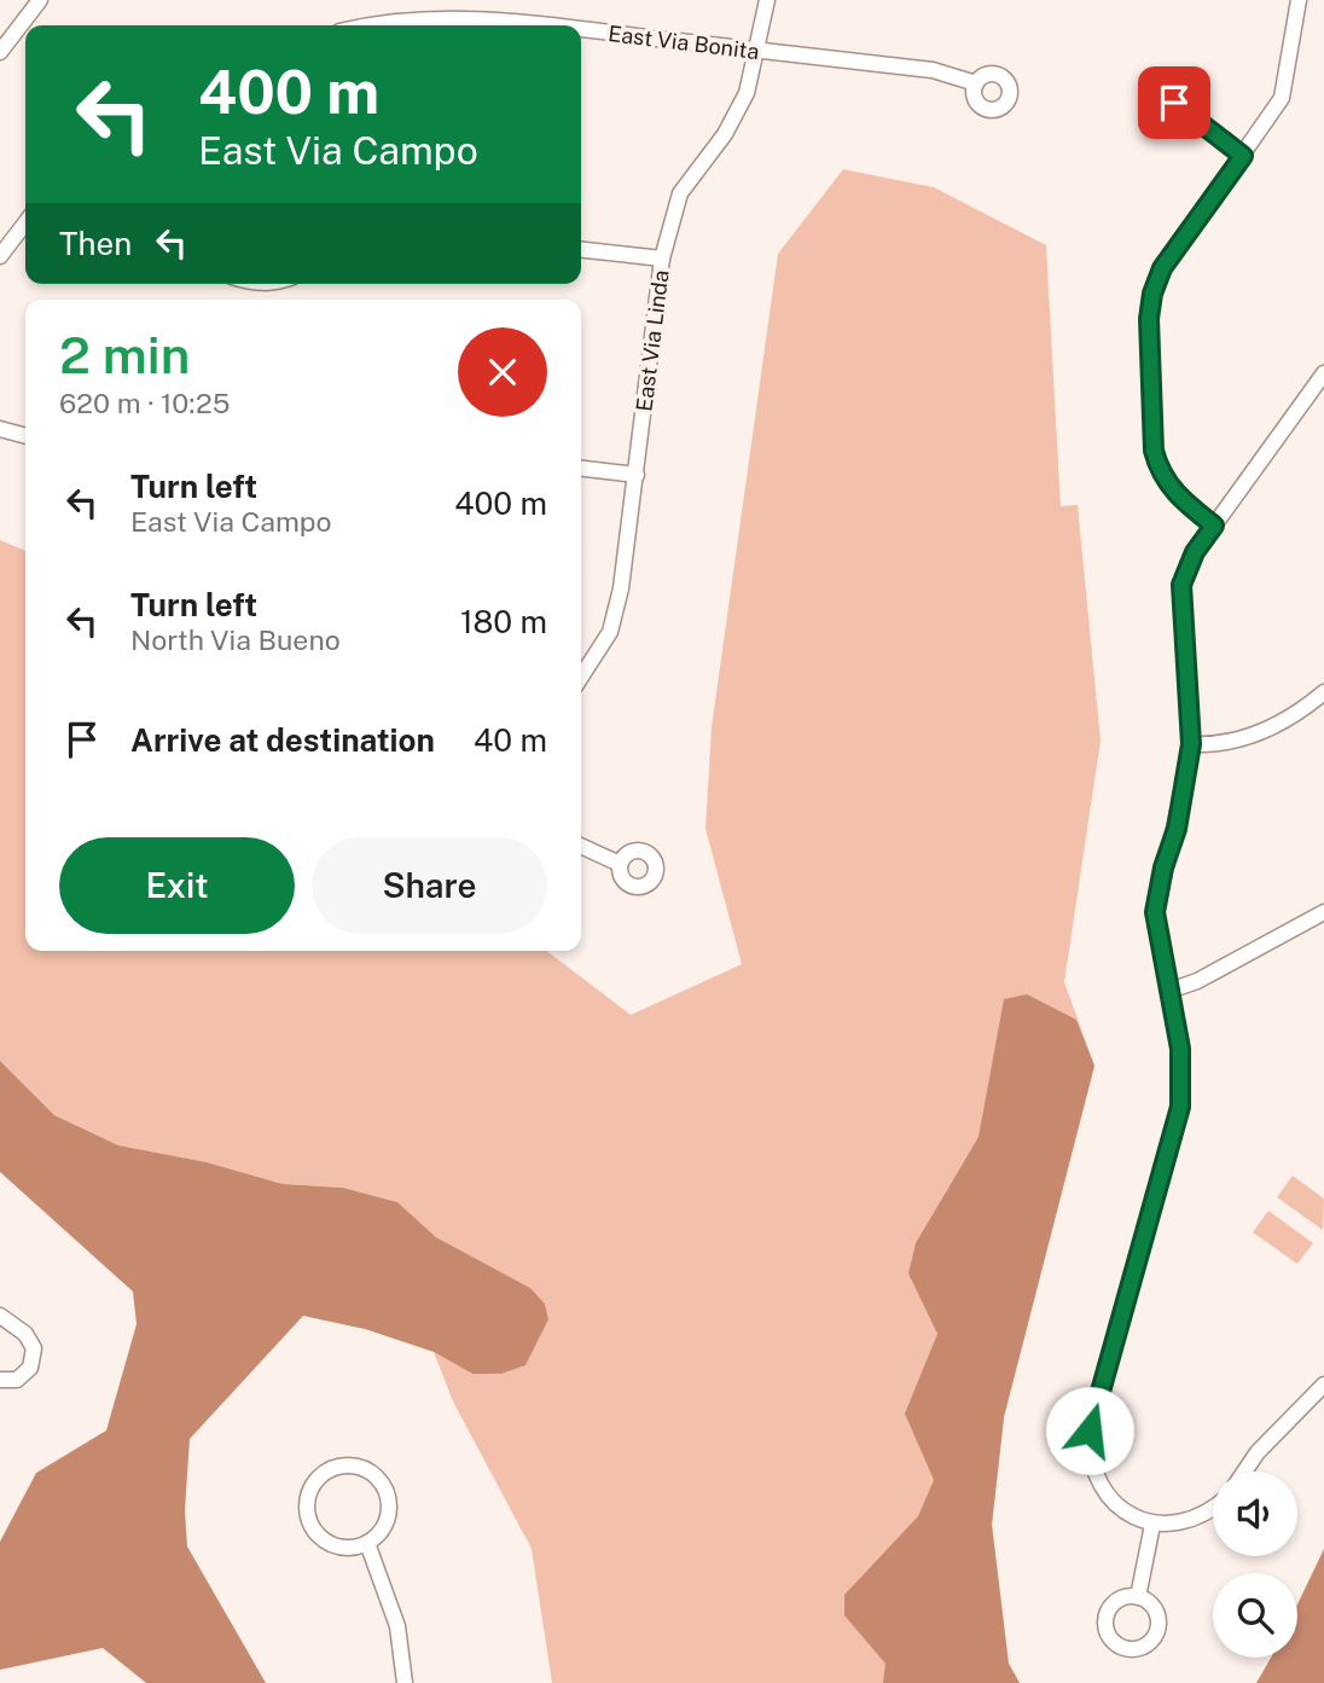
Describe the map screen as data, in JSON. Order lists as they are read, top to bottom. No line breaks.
{"streets":{"street":["East Via Bonita","East Via Linda"]},"crossings":[["East Via Bonita","East Via Linda"]],"page":{"turn":["400 m","East Via Campo"],"then":"Then","heading":["2 min","620 m · 10:25"],"list":[{"name":"Turn left","note":"East Via Campo","value":"400 m"},{"name":"Turn left","note":"North Via Bueno","value":"180 m"},{"name":"Arrive at destination","value":"40 m"}],"buttons":["Exit","Share"]}}
